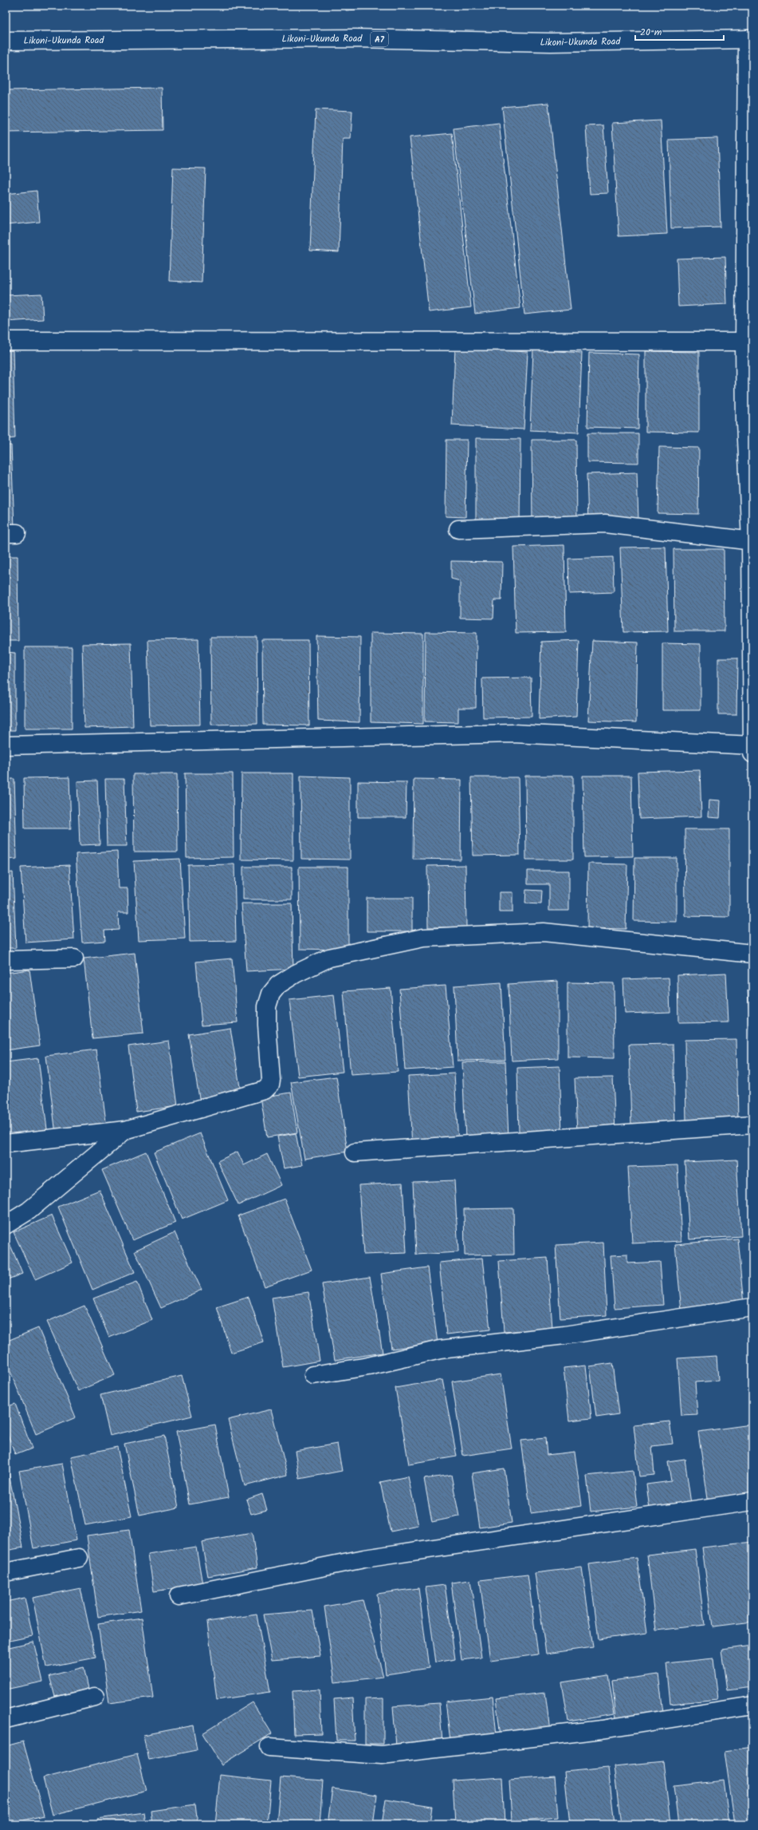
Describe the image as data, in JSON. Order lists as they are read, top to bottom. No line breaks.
{"streets":{"main road":["Likoni-Ukunda Road","A7"]},"scale_bar":"20 m"}
